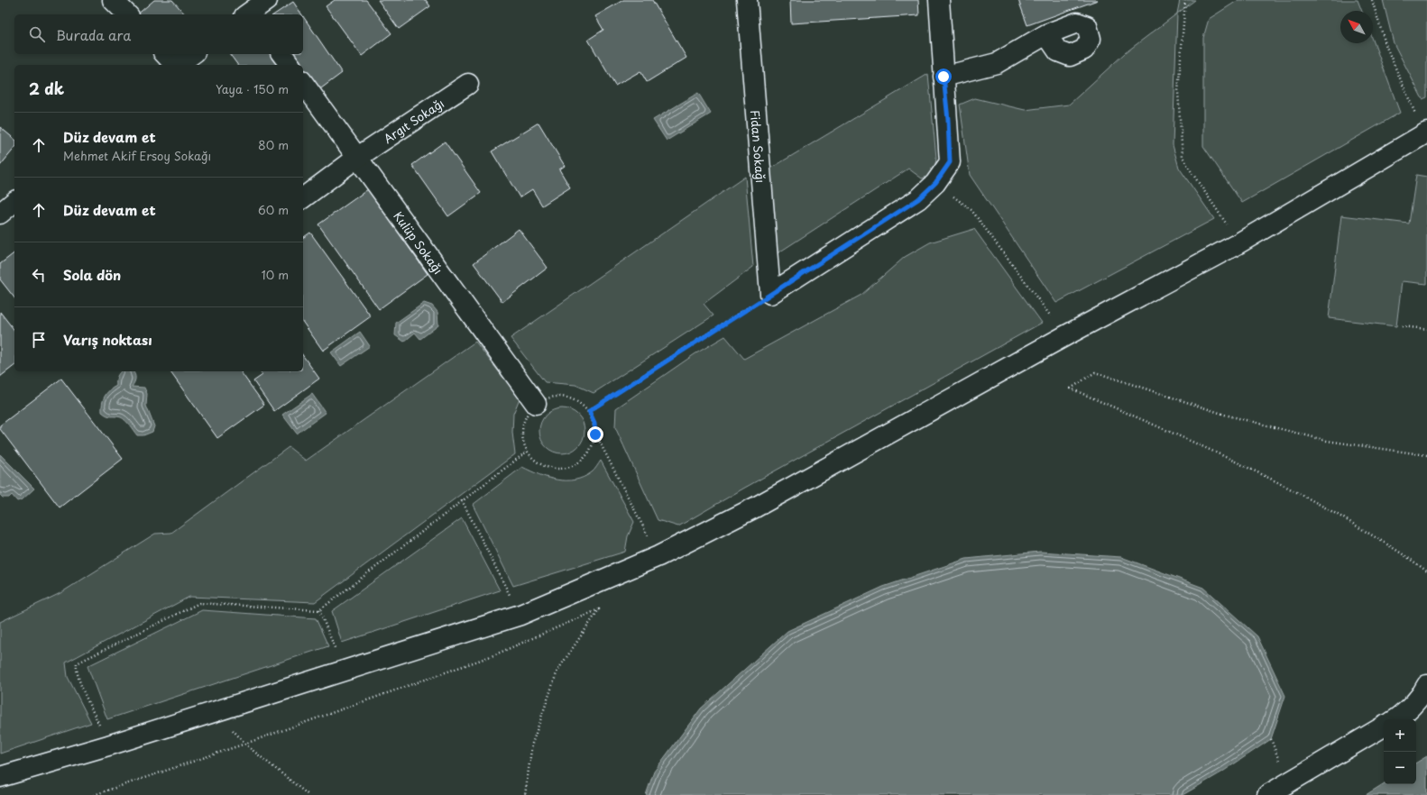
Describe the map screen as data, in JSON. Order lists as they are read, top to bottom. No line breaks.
{"streets":{"street":["Argıt Sokağı","Fidan Sokağı","Kulüp Sokağı"]},"crossings":[["Argıt Sokağı","Kulüp Sokağı"]],"north":"top left","page":{"search":"Burada ara","heading":["2 dk","Yaya · 150 m"],"list":[["Düz devam et","Mehmet Akif Ersoy Sokağı","80 m"],["Düz devam et","60 m"],["Sola dön","10 m"],"Varış noktası"],"map_buttons":["+","−"]}}
